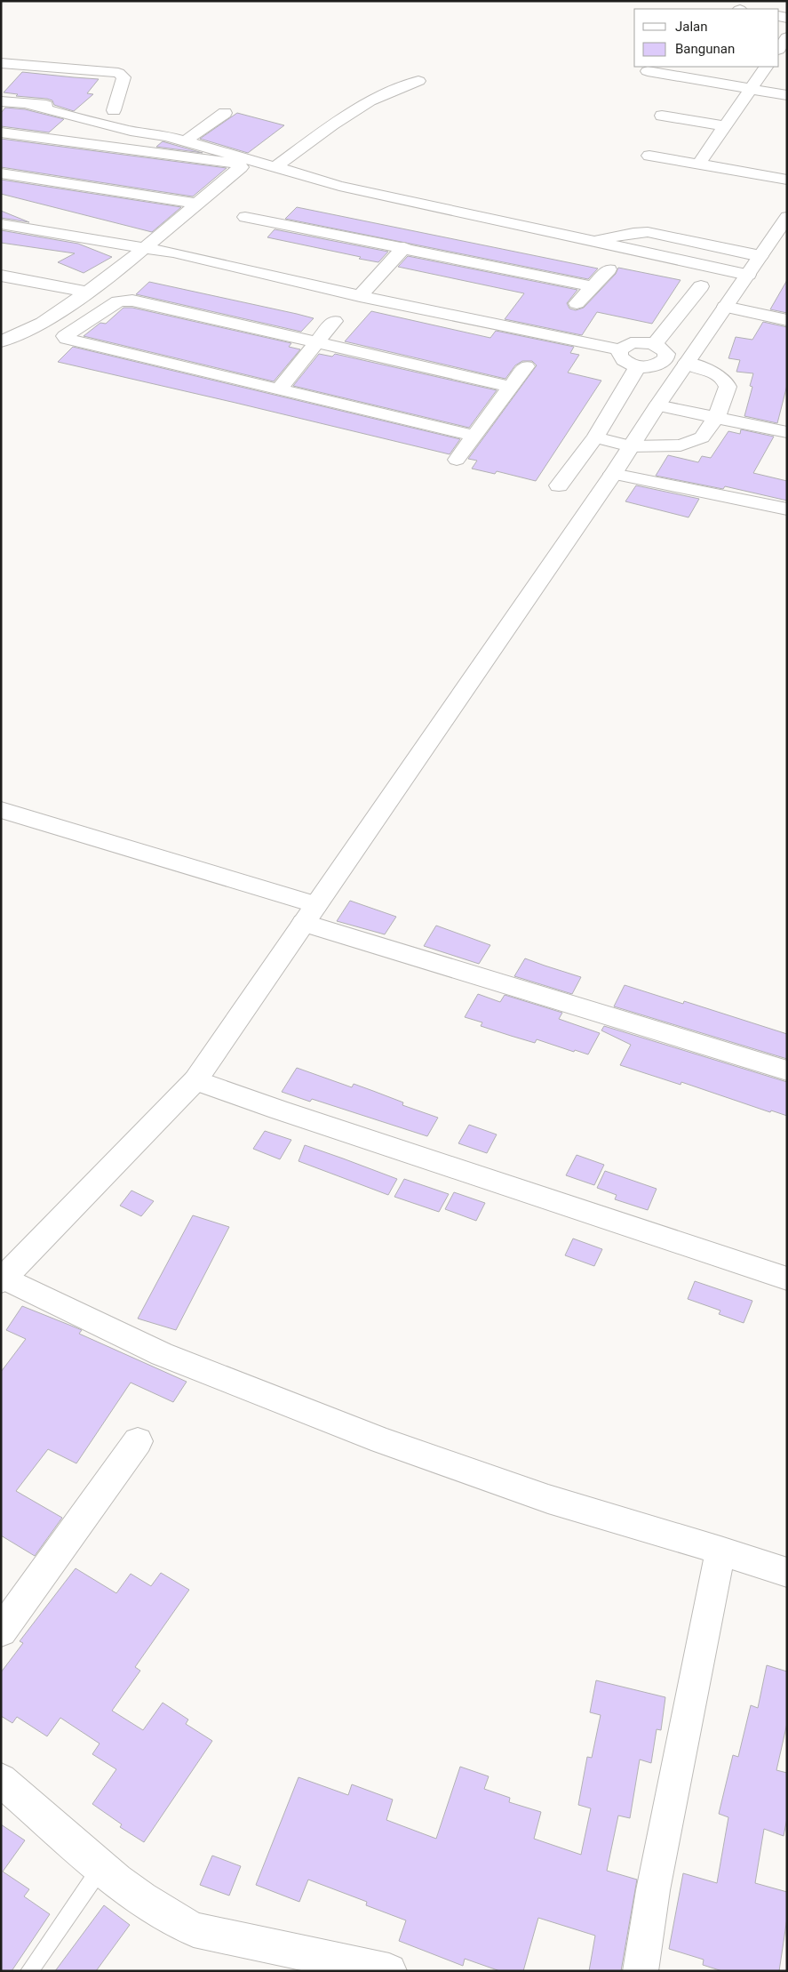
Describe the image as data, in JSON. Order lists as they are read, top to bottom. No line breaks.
{"legend":["Jalan","Bangunan"]}
